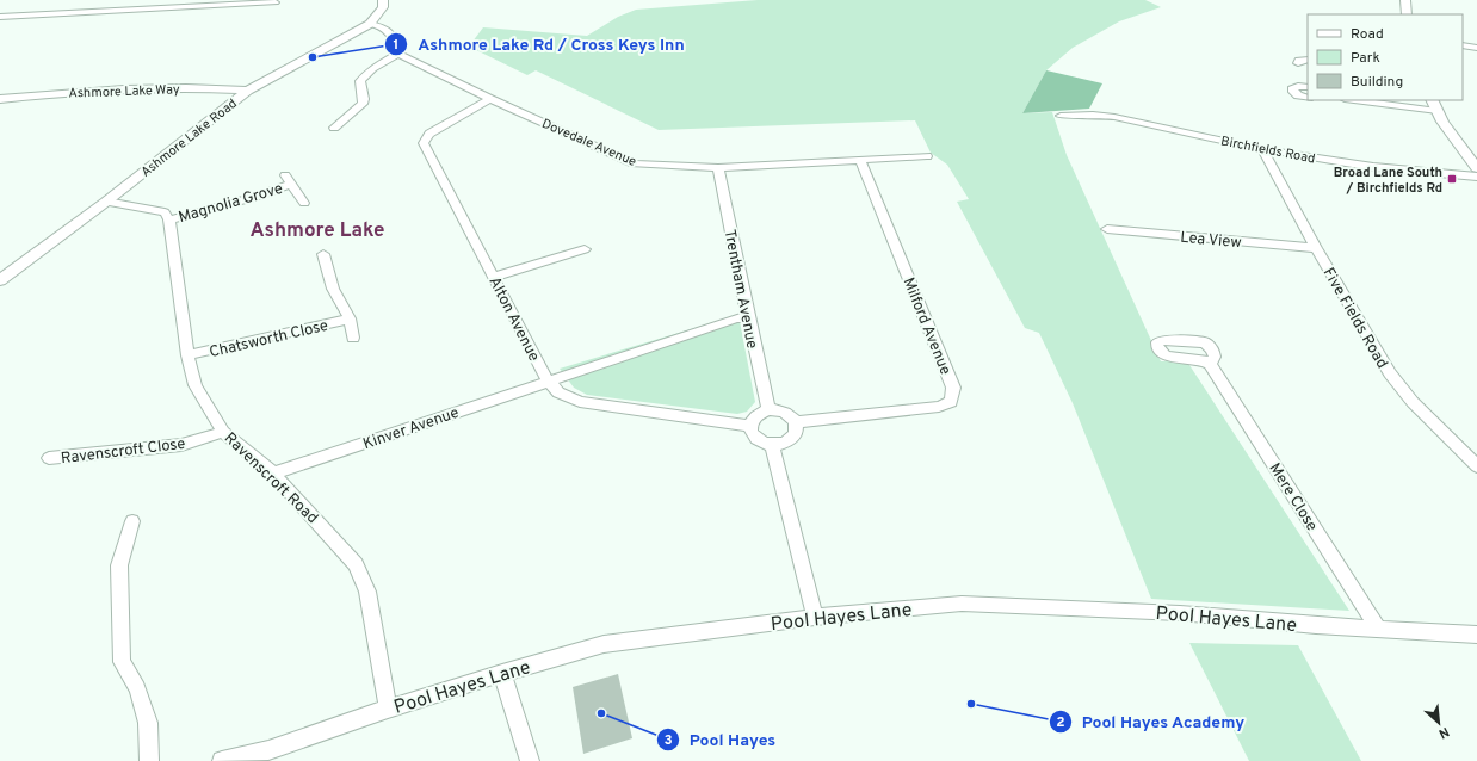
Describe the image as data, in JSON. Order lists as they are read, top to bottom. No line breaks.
{"streets":{"street":["Ashmore Lake Way","Ashmore Lake Road","Dovedale Avenue","Birchfields Road","Magnolia Grove","Lea View","Trentham Avenue","Five Fields Road","Alton Avenue","Milford Avenue","Chatsworth Close","Kinver Avenue","Ravenscroft Close","Ravenscroft Road","Mere Close","Pool Hayes Lane"]},"crossings":[["Ashmore Lake Way","Ashmore Lake Road"],["Dovedale Avenue","Trentham Avenue"],["Dovedale Avenue","Alton Avenue"],["Dovedale Avenue","Milford Avenue"],["Birchfields Road","Five Fields Road"],["Magnolia Grove","Ravenscroft Road"],["Lea View","Five Fields Road"],["Trentham Avenue","Alton Avenue"],["Trentham Avenue","Milford Avenue"],["Trentham Avenue","Kinver Avenue"],["Alton Avenue","Milford Avenue"],["Alton Avenue","Kinver Avenue"],["Chatsworth Close","Ravenscroft Road"],["Kinver Avenue","Ravenscroft Road"],["Ravenscroft Close","Ravenscroft Road"],["Ravenscroft Road","Pool Hayes Lane"],["Mere Close","Pool Hayes Lane"]],"districts":["Ashmore Lake"],"places":{"other":["Ashmore Lake Rd / Cross Keys Inn","Pool Hayes Academy","Pool Hayes"],"transit":["Broad Lane South / Birchfields Rd"]},"legend":["Road","Park","Building"],"north":"bottom right"}
